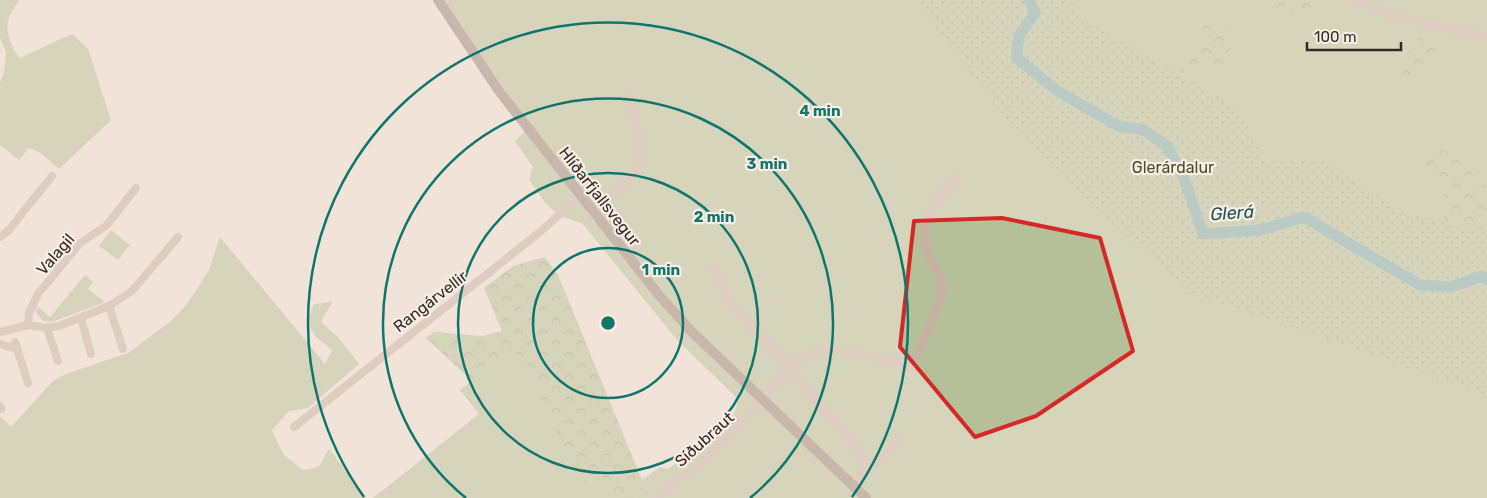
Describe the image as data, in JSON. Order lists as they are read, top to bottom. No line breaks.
{"streets":{"main road":["Hlíðarfjallsvegur"],"street":["Valagil","Rangárvellir","Síðubraut"]},"crossings":[["Hlíðarfjallsvegur","Rangárvellir"],["Hlíðarfjallsvegur","Síðubraut"]],"water":["Glerá"],"parks":["Glerárdalur"],"scale_bar":"100 m","rings":["4 min","3 min","2 min","1 min"]}
